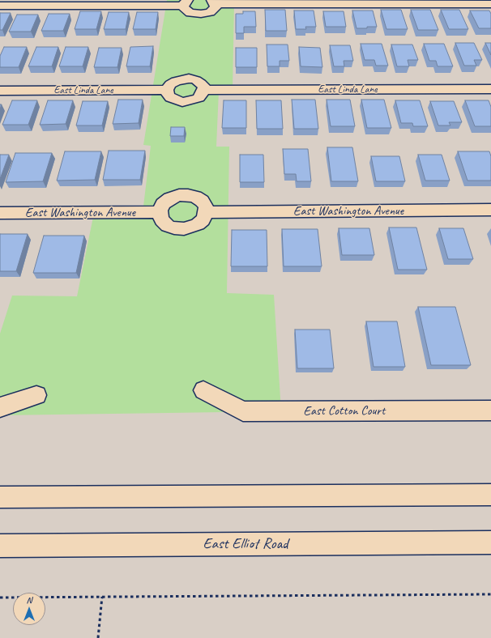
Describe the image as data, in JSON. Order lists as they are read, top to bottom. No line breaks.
{"streets":{"street":["East Linda Lane","East Washington Avenue","East Cotton Court","East Elliot Road"]},"north":"top"}
